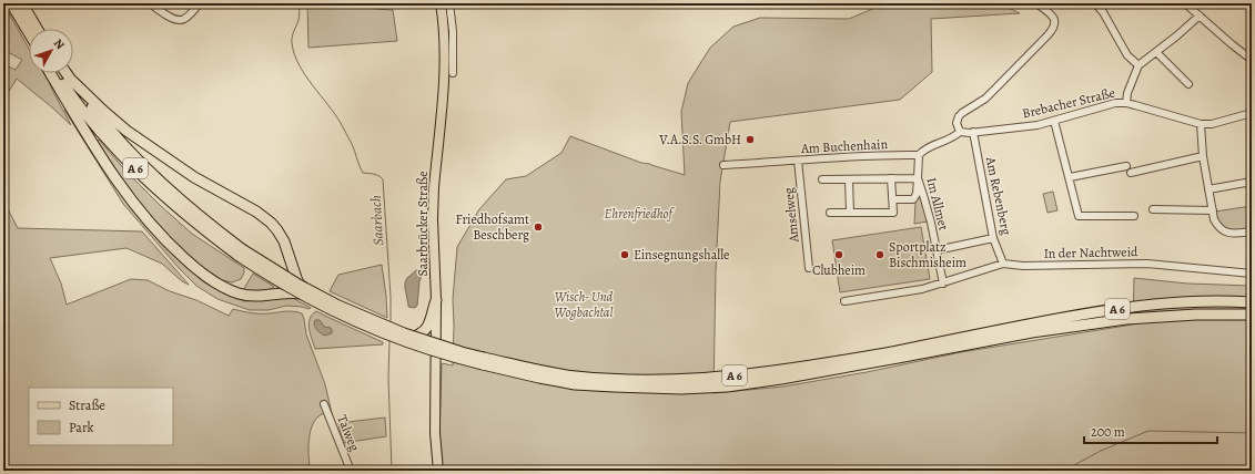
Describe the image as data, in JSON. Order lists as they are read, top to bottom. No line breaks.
{"streets":{"highway":["A 6"],"main road":["Saarbrücker Straße"],"street":["Brebacher Straße","Am Buchenhain","Am Rebenberg","Im Allmet","Amselweg","In der Nachtweid","Talweg"]},"crossings":[["Brebacher Straße","Am Rebenberg"],["Am Buchenhain","Im Allmet"],["Am Buchenhain","Amselweg"],["A 6","Saarbrücker Straße"],["Am Rebenberg","In der Nachtweid"]],"water":["Saarbach"],"parks":["Ehrenfriedhof","Wisch- Und Wogbachtal"],"places":["V.A.S.S. GmbH","Friedhofsamt Beschberg","Einsegnungshalle","Clubheim","Sportplatz Bischmisheim"],"legend":["Straße","Park"],"scale_bar":"200 m","north":"top right"}
